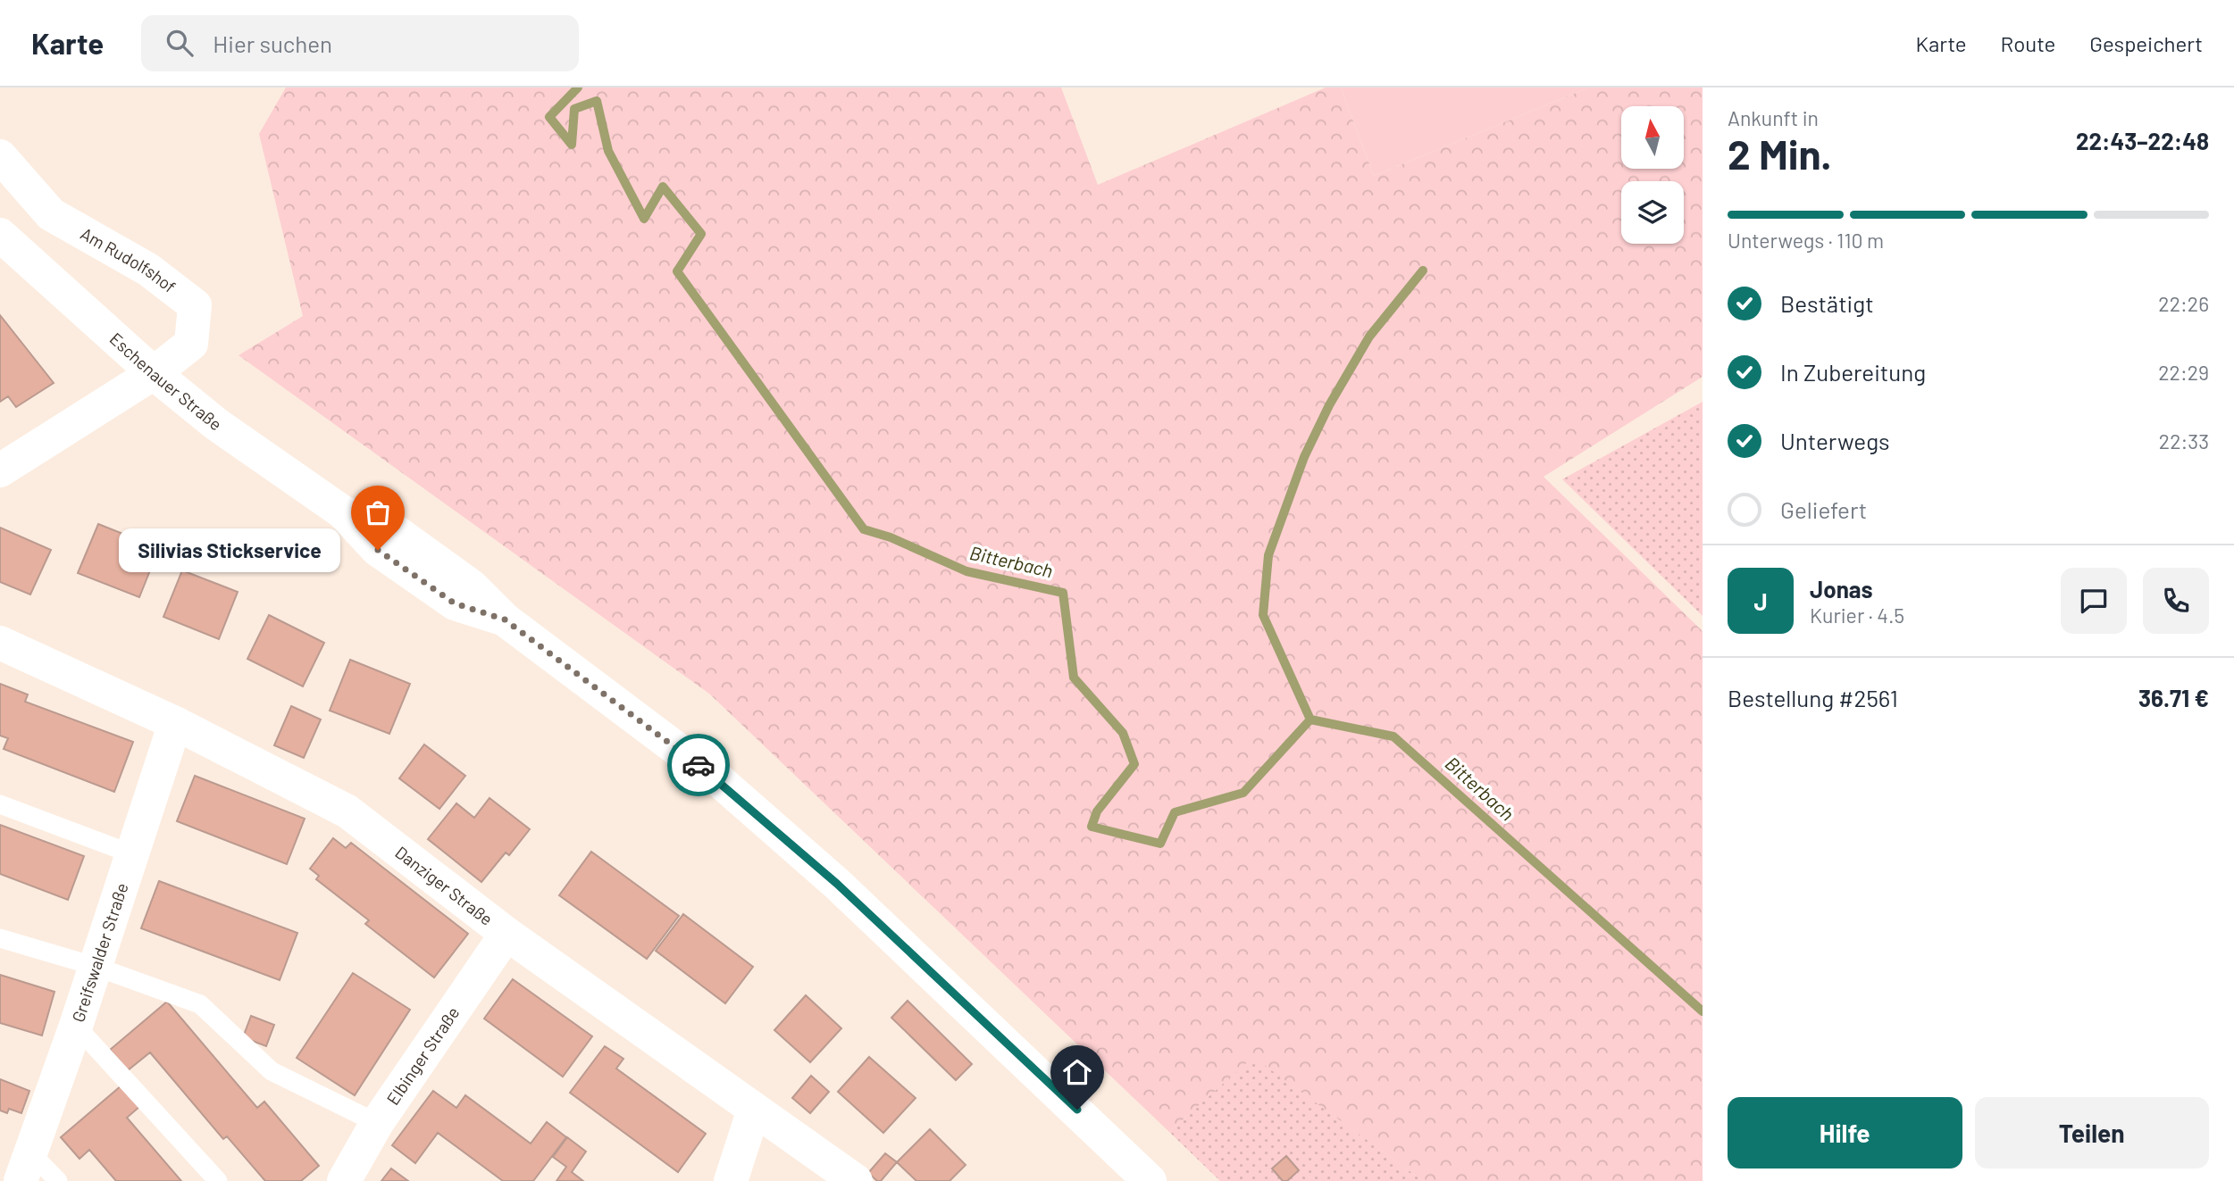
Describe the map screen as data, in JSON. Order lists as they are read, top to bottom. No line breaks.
{"streets":{"street":["Am Rudolfshof","Eschenauer Straße","Danziger Straße","Greifswalder Straße","Elbinger Straße"]},"crossings":[["Am Rudolfshof","Eschenauer Straße"],["Danziger Straße","Greifswalder Straße"],["Danziger Straße","Elbinger Straße"]],"water":["Bitterbach"],"places":["Silivias Stickservice"],"north":"top","page":{"header":"Karte","search":"Hier suchen","nav":["Karte","Route","Gespeichert"],"heading":["2 Min.","Ankunft in","22:43–22:48"],"panel":["Jonas","Kurier · 4.5","Bestellung #2561","36.71 €"],"bar":"Unterwegs · 110 m","list":[["Bestätigt","22:26"],["In Zubereitung","22:29"],["Unterwegs","22:33"],"Geliefert"],"bubble":"Silivias Stickservice","round":"J","buttons":["Hilfe","Teilen"]}}
